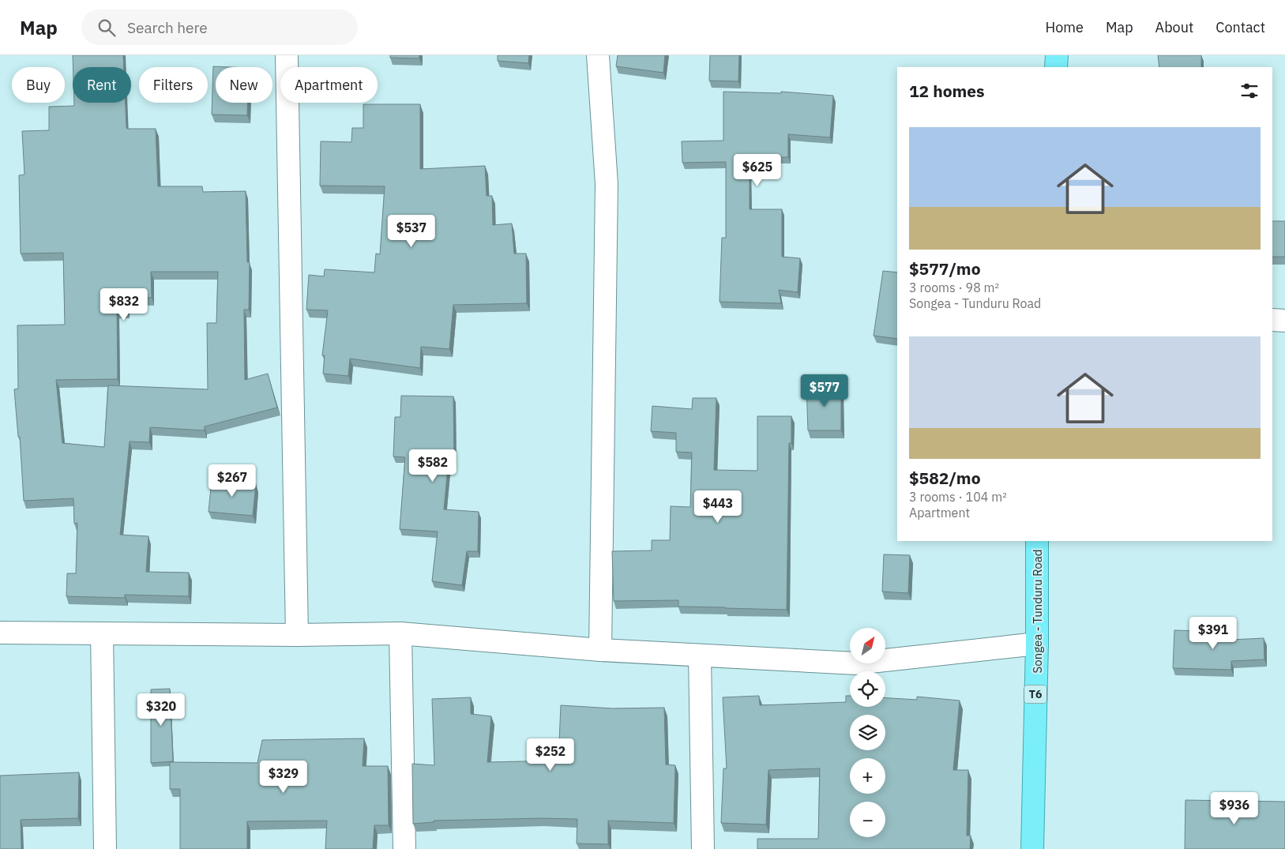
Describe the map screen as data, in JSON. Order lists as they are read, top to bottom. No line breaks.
{"streets":{"highway":["Songea - Tunduru Road","T6"]},"north":"top right","page":{"header":"Map","search":"Search here","nav":["Home","Map","About","Contact"],"chip":["Buy","Rent","Filters","New","Apartment"],"heading":"12 homes","list":[{"name":"$577/mo","note":"3 rooms · 98 m² · Songea - Tunduru Road"},{"name":"$582/mo","note":"3 rooms · 104 m² · Apartment"}],"price":["$625","$537","$832","$577","$582","$267","$443","$391","$320","$252","$329","$936"],"map_buttons":["+","−"]}}
